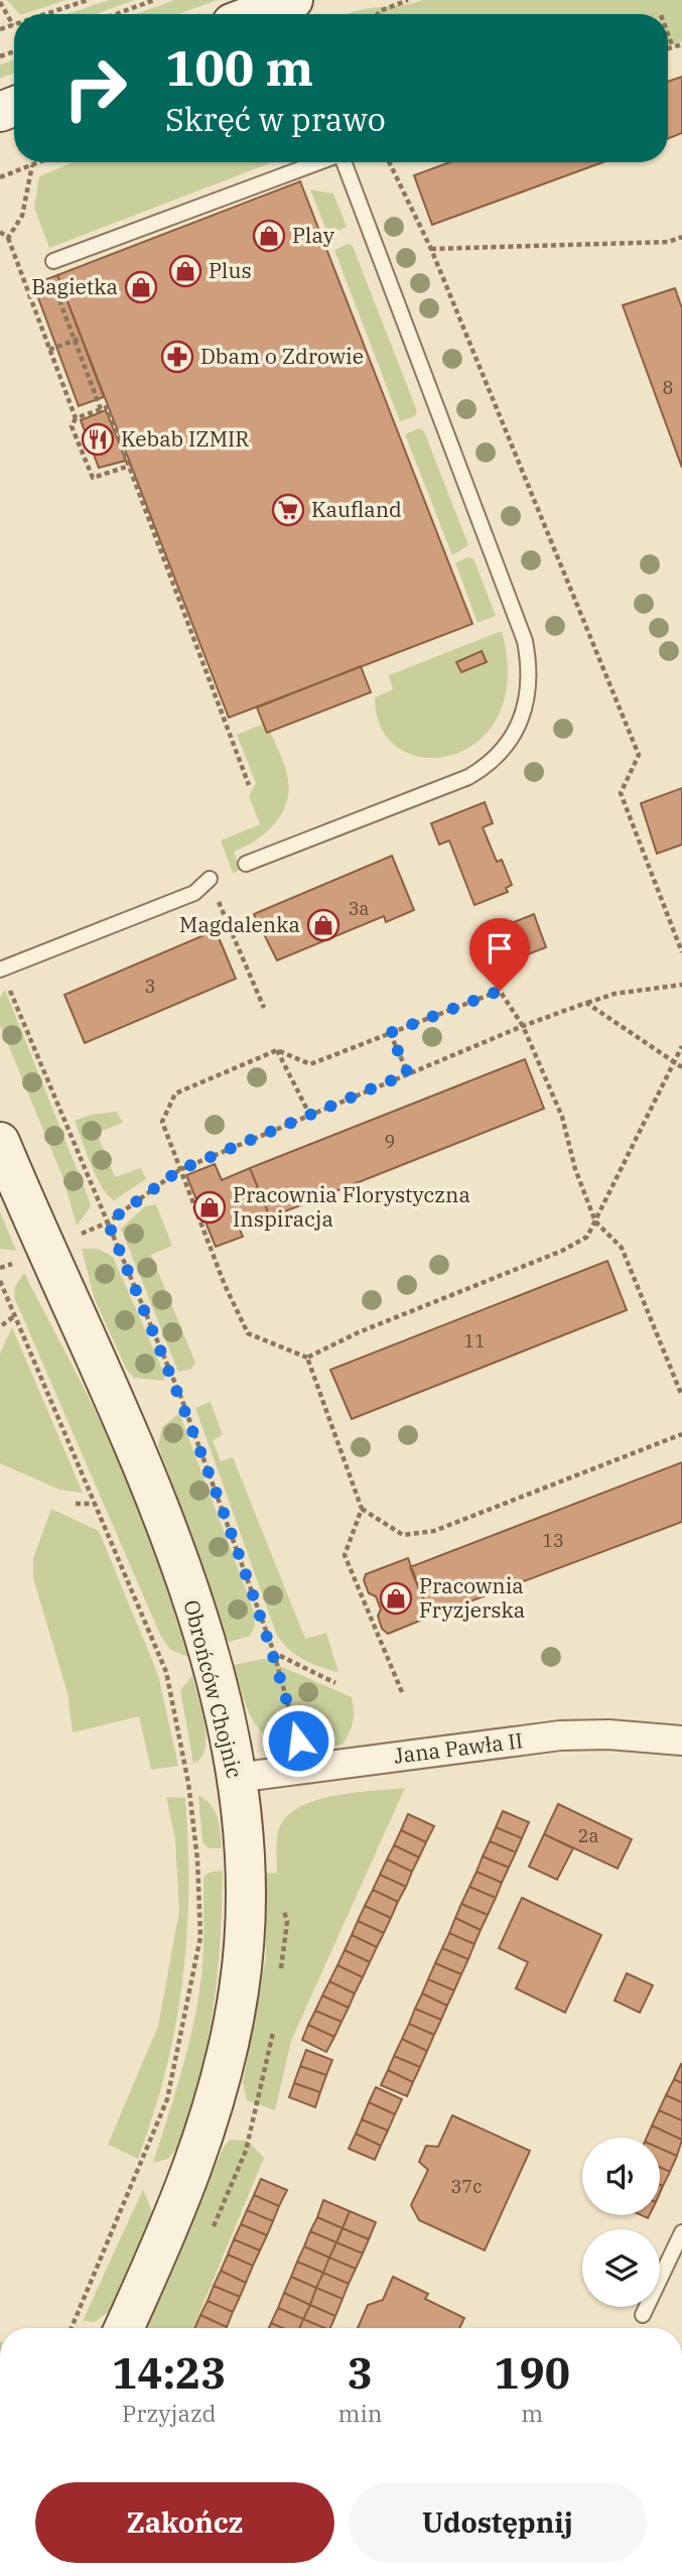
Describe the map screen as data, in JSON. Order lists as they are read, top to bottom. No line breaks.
{"streets":{"street":["Obrońców Chojnic","Jana Pawła II"]},"crossings":[["Obrońców Chojnic","Jana Pawła II"]],"places":{"shop":["Play","Plus","Bagietka","Magdalenka","Pracownia Florystyczna Inspiracja","Pracownia Fryzjerska"],"pharmacy":["Dbam o Zdrowie"],"restaurant":["Kebab IZMIR"],"supermarket":["Kaufland"]},"house_numbers":["8","3a","3","9","11","13","2a","37c"],"page":{"turn":["100 m","Skręć w prawo"],"eta":["14:23","Przyjazd","3","min","190","m"],"buttons":["Zakończ","Udostępnij"]}}
